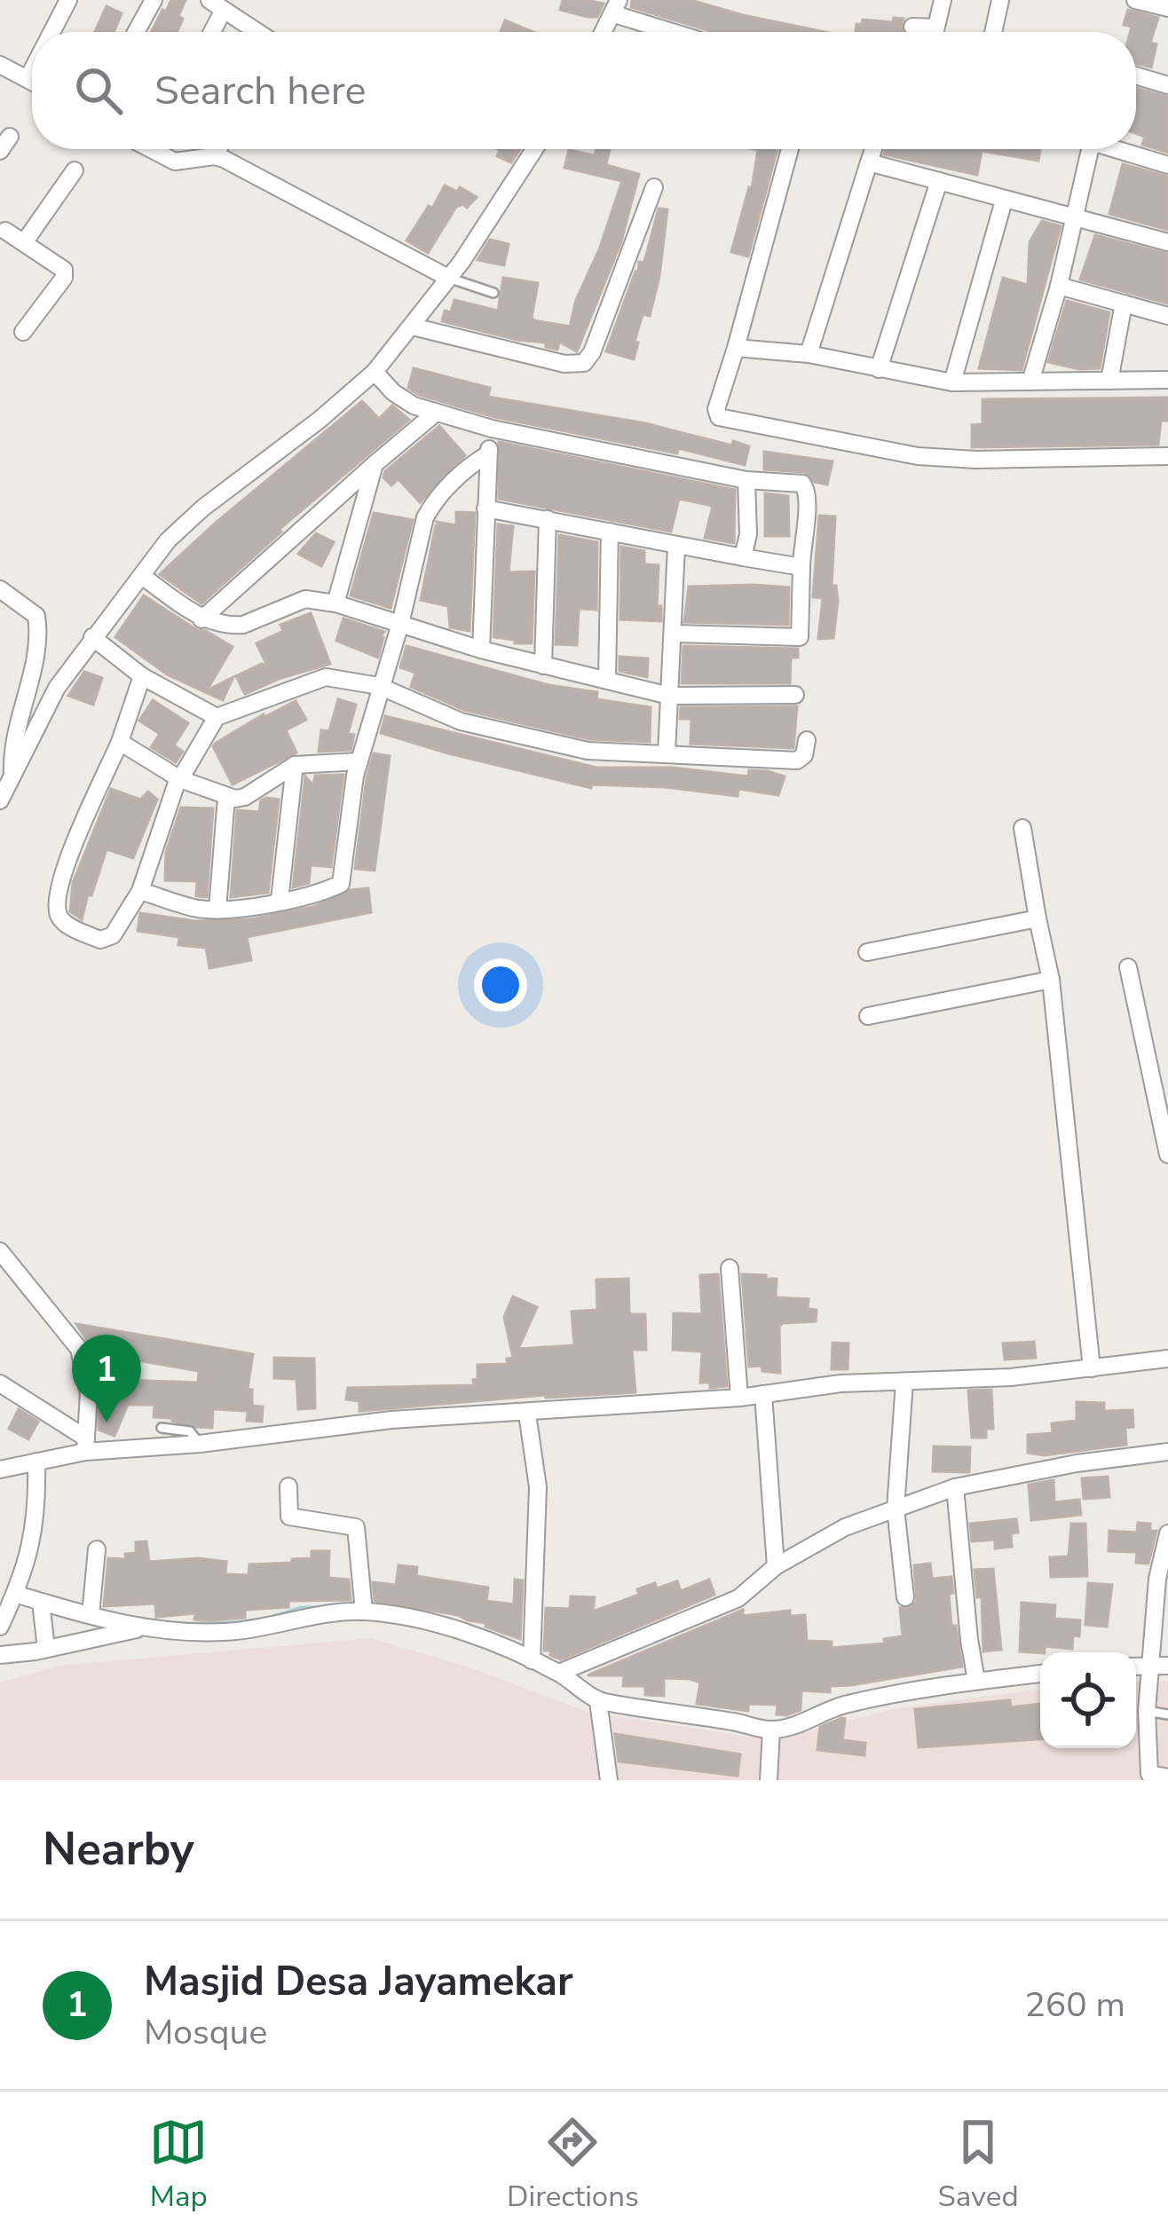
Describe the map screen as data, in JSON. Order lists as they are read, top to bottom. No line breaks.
{"page":{"search":"Search here","pins":"1","heading":"Nearby","list":[{"mark":"1","name":"Masjid Desa Jayamekar","note":"Mosque","value":"260 m"}],"nav":["Map","Directions","Saved"]}}
